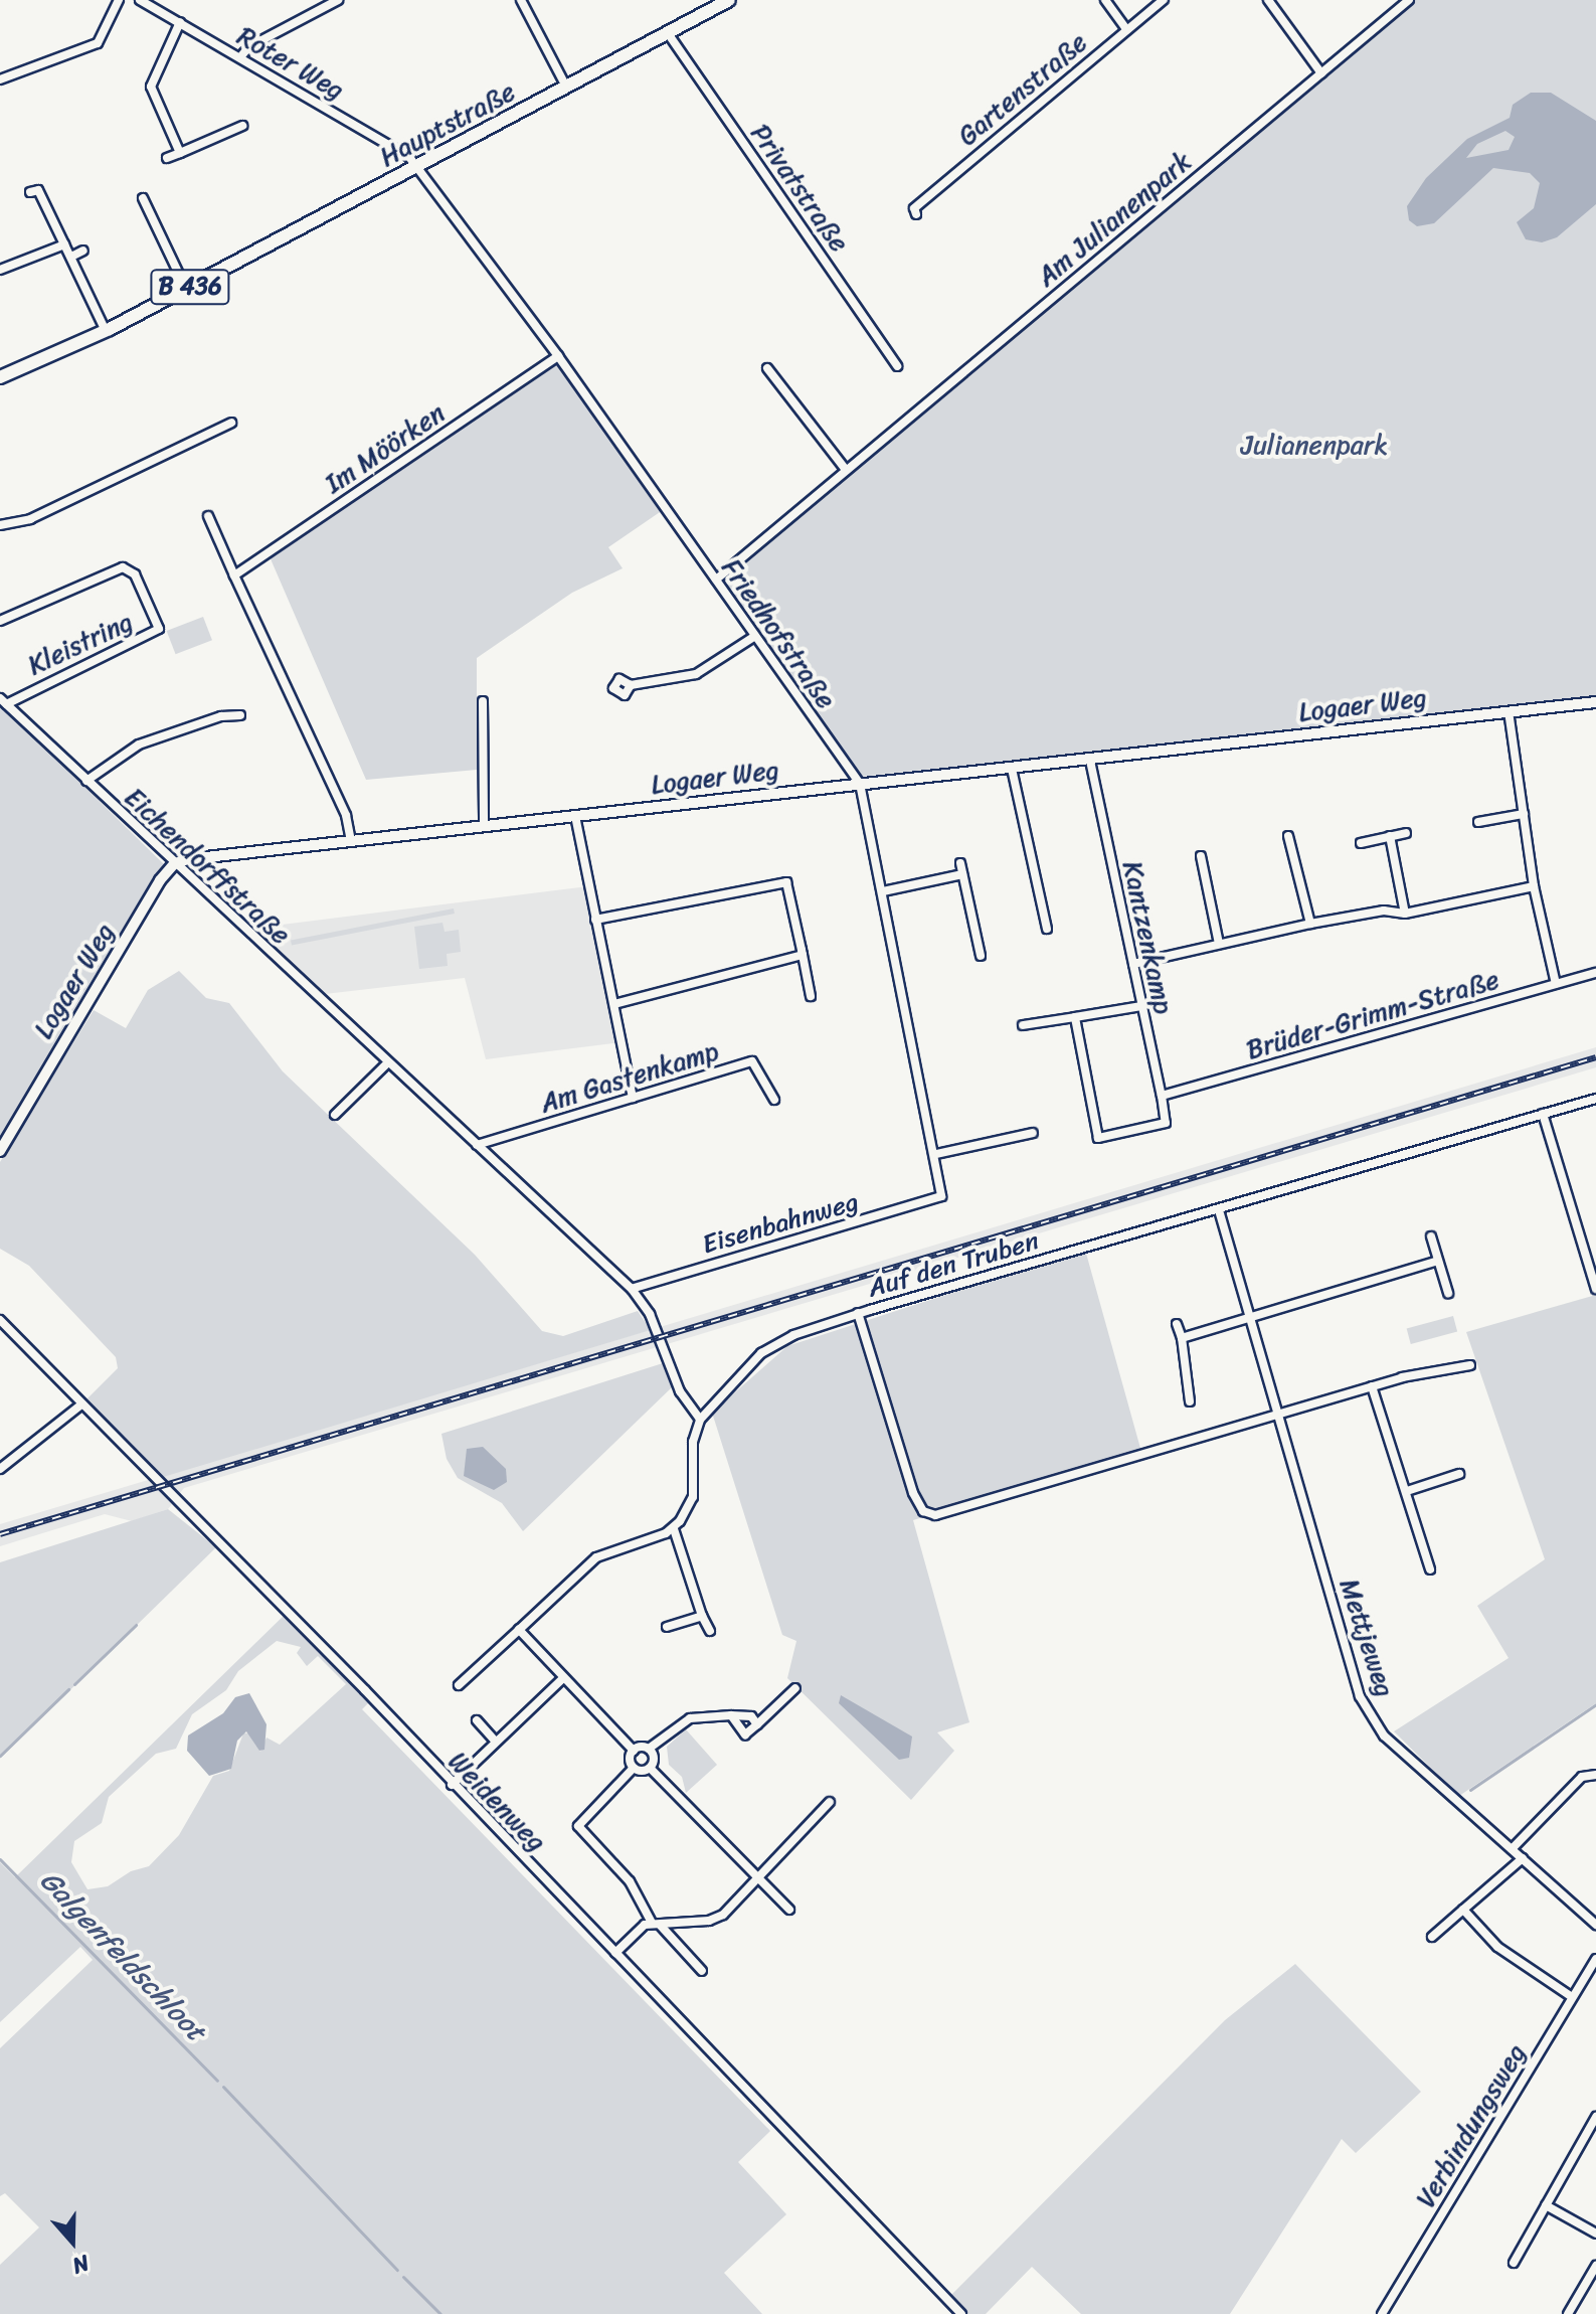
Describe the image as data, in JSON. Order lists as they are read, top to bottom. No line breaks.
{"streets":{"main road":["Hauptstraße","B 436"],"street":["Roter Weg","Gartenstraße","Privatstraße","Am Julianenpark","Im Möörken","Friedhofstraße","Kleistring","Logaer Weg","Eichendorffstraße","Kantzenkamp","Brüder-Grimm-Straße","Am Gastenkamp","Eisenbahnweg","Auf den Truben","Mettjeweg","Weidenweg","Verbindungsweg"]},"crossings":[["Roter Weg","Hauptstraße"],["Roter Weg","Friedhofstraße"],["Hauptstraße","Privatstraße"],["Hauptstraße","Friedhofstraße"],["Am Julianenpark","Friedhofstraße"],["Im Möörken","Friedhofstraße"],["Friedhofstraße","Logaer Weg"],["Friedhofstraße","Eisenbahnweg"],["Kleistring","Eichendorffstraße"],["Logaer Weg","Eichendorffstraße"],["Logaer Weg","Kantzenkamp"],["Eichendorffstraße","Am Gastenkamp"],["Eichendorffstraße","Eisenbahnweg"],["Eichendorffstraße","Auf den Truben"],["Kantzenkamp","Brüder-Grimm-Straße"],["Auf den Truben","Mettjeweg"]],"water":["Galgenfeldschloot"],"parks":["Julianenpark"],"north":"bottom"}
